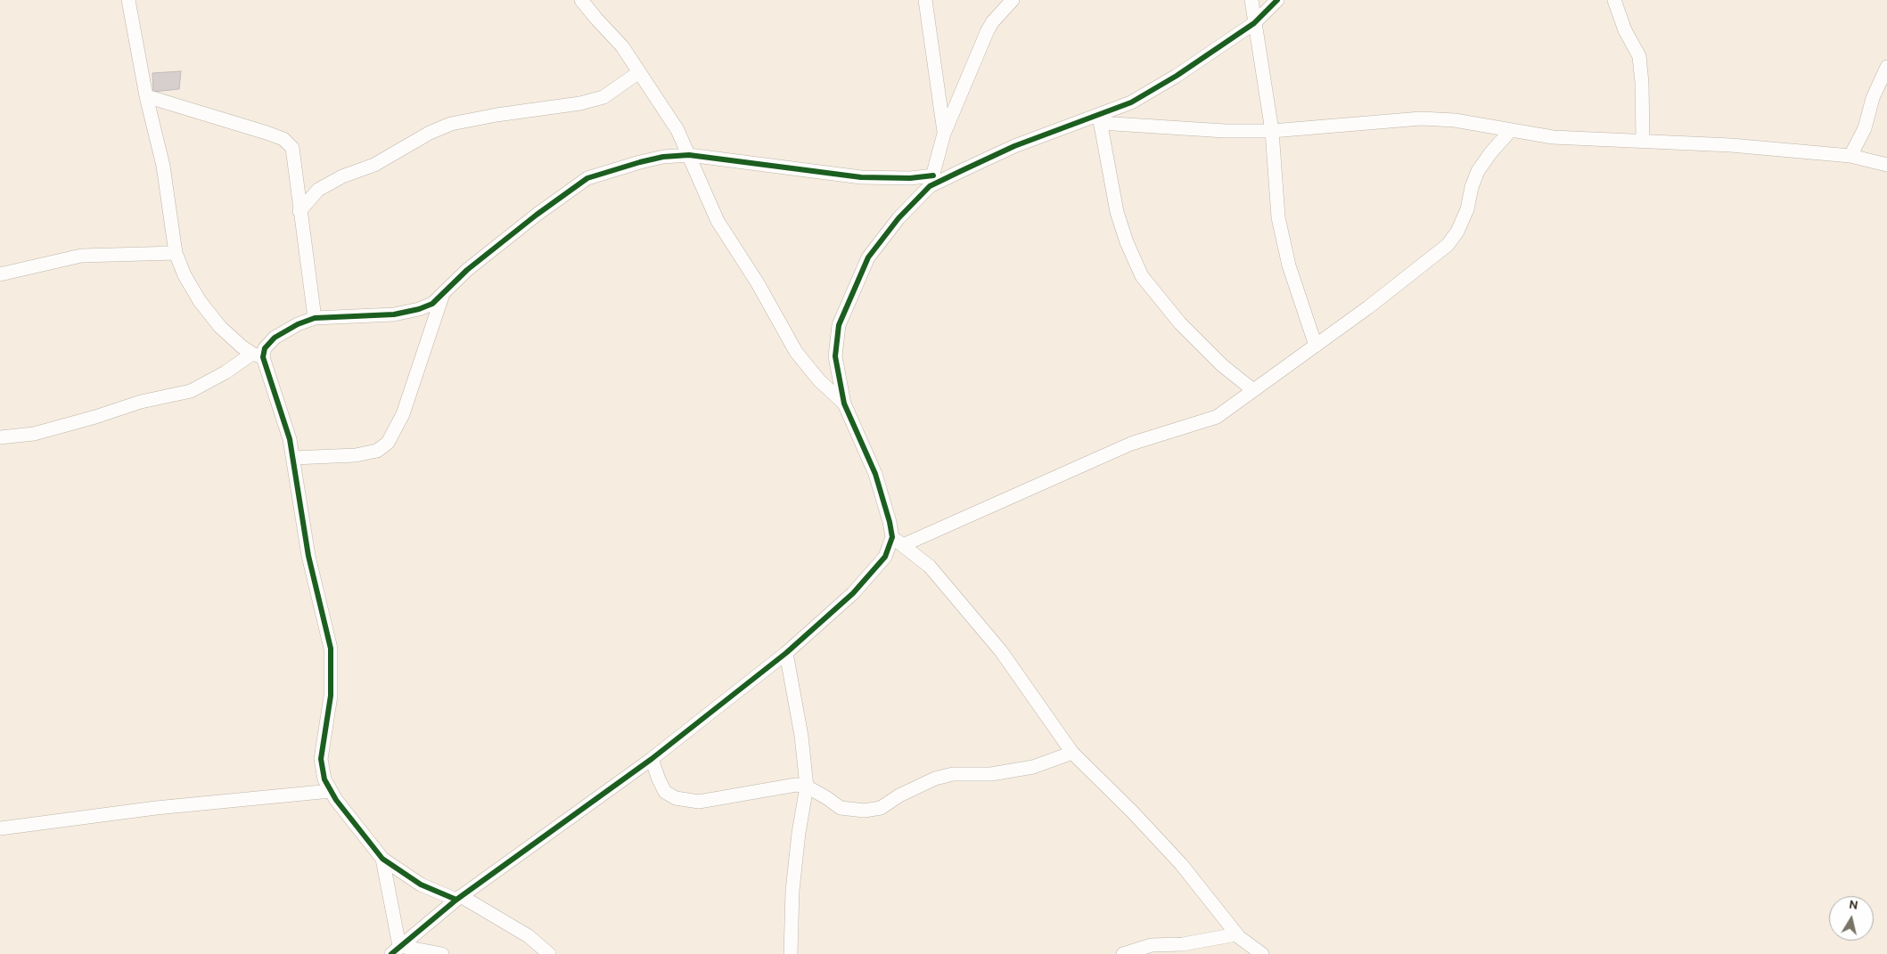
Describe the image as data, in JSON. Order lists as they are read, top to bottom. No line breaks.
{"north":"top"}
